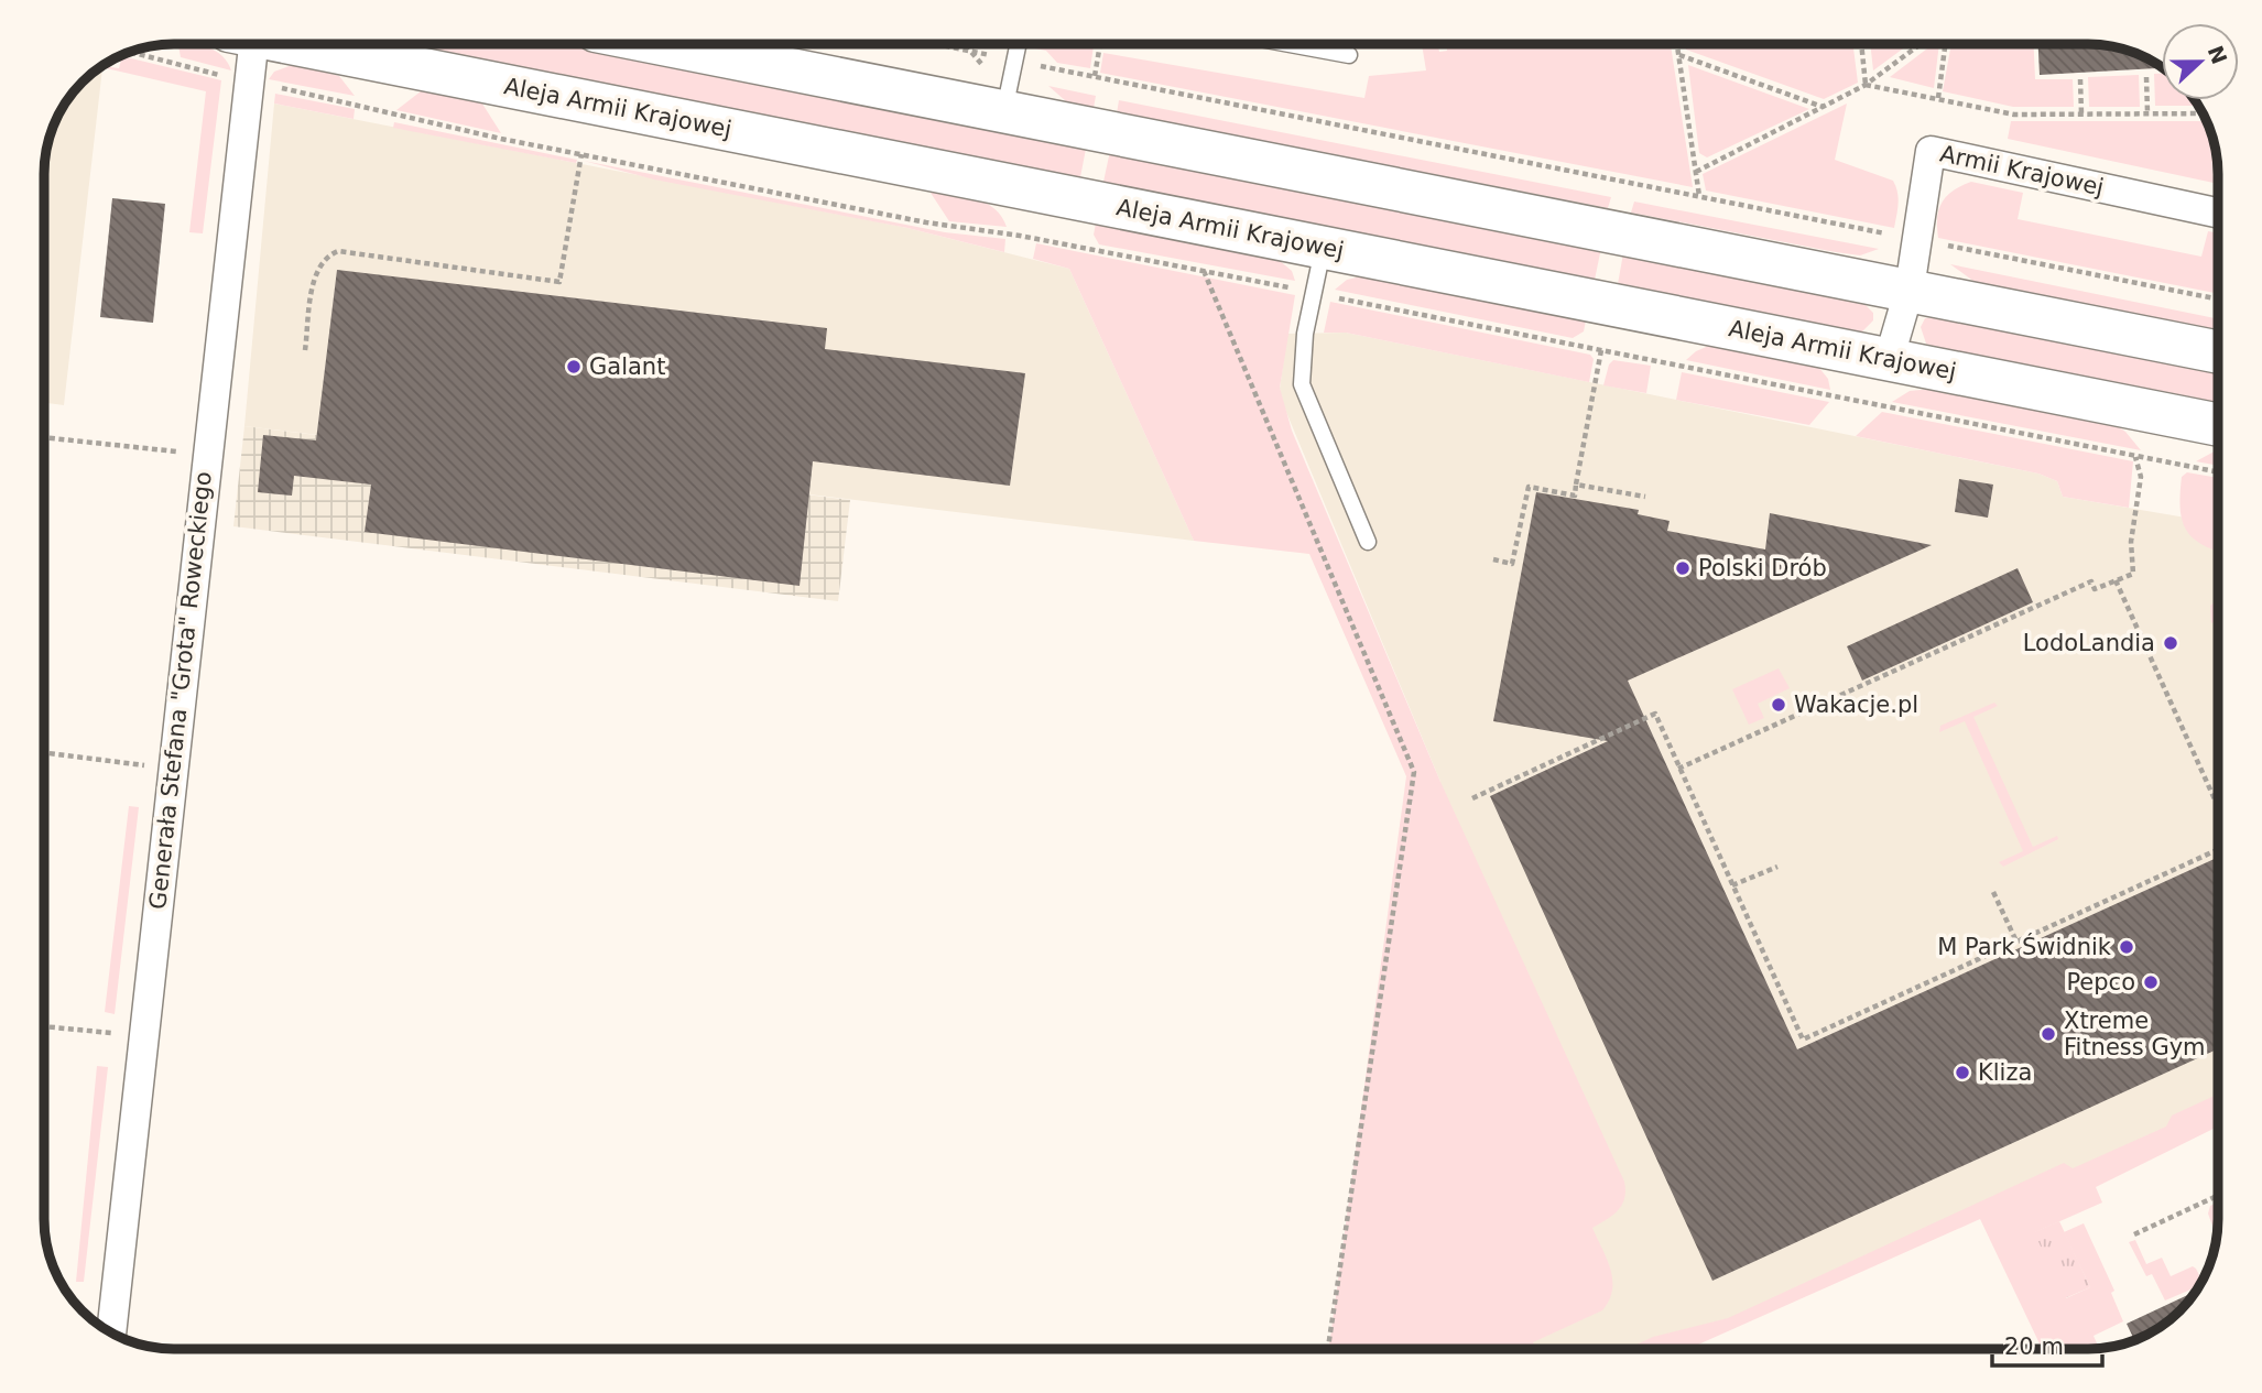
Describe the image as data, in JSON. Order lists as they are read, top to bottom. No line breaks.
{"streets":{"street":["Aleja Armii Krajowej","Armii Krajowej","Generała Stefana \"Grota\" Roweckiego"]},"crossings":[["Aleja Armii Krajowej","Armii Krajowej"]],"places":["Galant","Polski Drób","LodoLandia","Wakacje.pl","M Park Świdnik","Pepco","Xtreme Fitness Gym","Kliza"],"scale_bar":"20 m","north":"right"}
